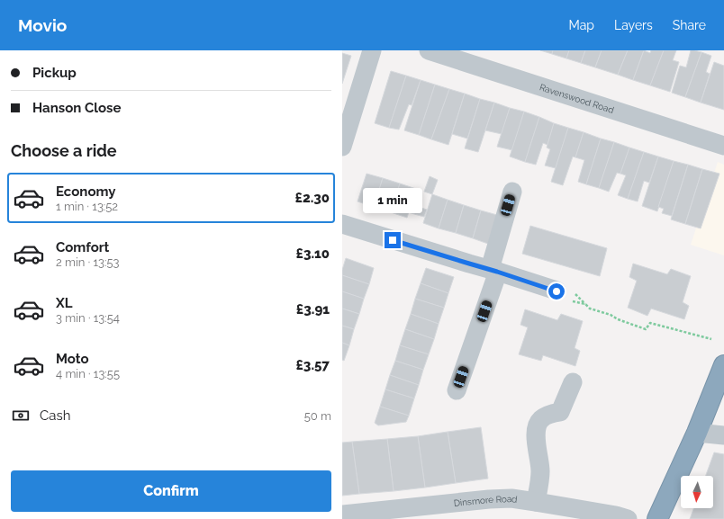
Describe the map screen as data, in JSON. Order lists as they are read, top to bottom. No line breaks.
{"streets":{"street":["Ravenswood Road","Dinsmore Road"]},"north":"bottom","page":{"header":"Movio","nav":["Map","Layers","Share"],"banner":["Pickup","Hanson Close"],"heading":"Choose a ride","list":[{"name":"Economy","note":"1 min · 13:52","value":"£2.30"},{"name":"Comfort","note":"2 min · 13:53","value":"£3.10"},{"name":"XL","note":"3 min · 13:54","value":"£3.91"},{"name":"Moto","note":"4 min · 13:55","value":"£3.57"}],"bubble":"1 min","pay":["Cash","50 m"],"buttons":"Confirm"}}
